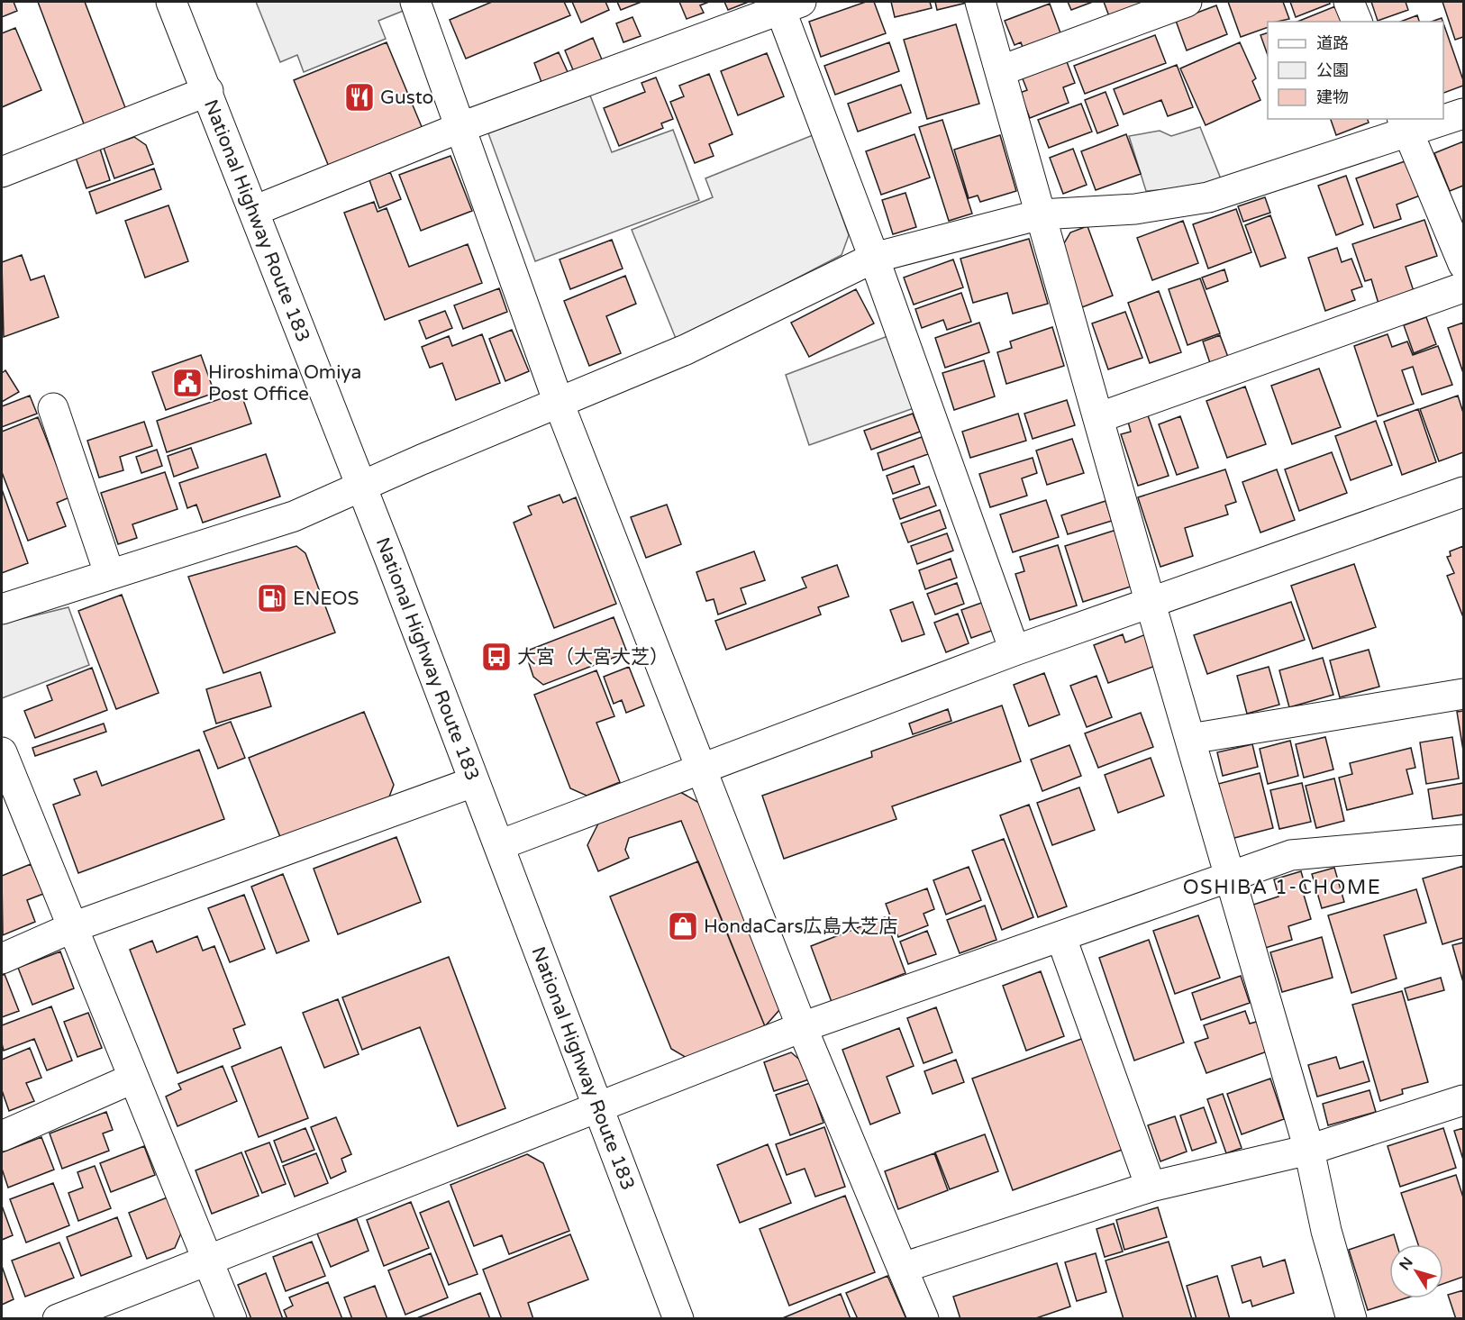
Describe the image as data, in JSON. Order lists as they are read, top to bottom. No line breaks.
{"streets":{"main road":["National Highway Route 183"]},"districts":["OSHIBA 1-CHOME"],"places":{"restaurant":["Gusto"],"public building":["Hiroshima Omiya Post Office"],"fuel station":["ENEOS"],"bus stop":["大宮（大宮大芝）"],"shop":["HondaCars広島大芝店"]},"legend":["道路","公園","建物"],"north":"top left"}
